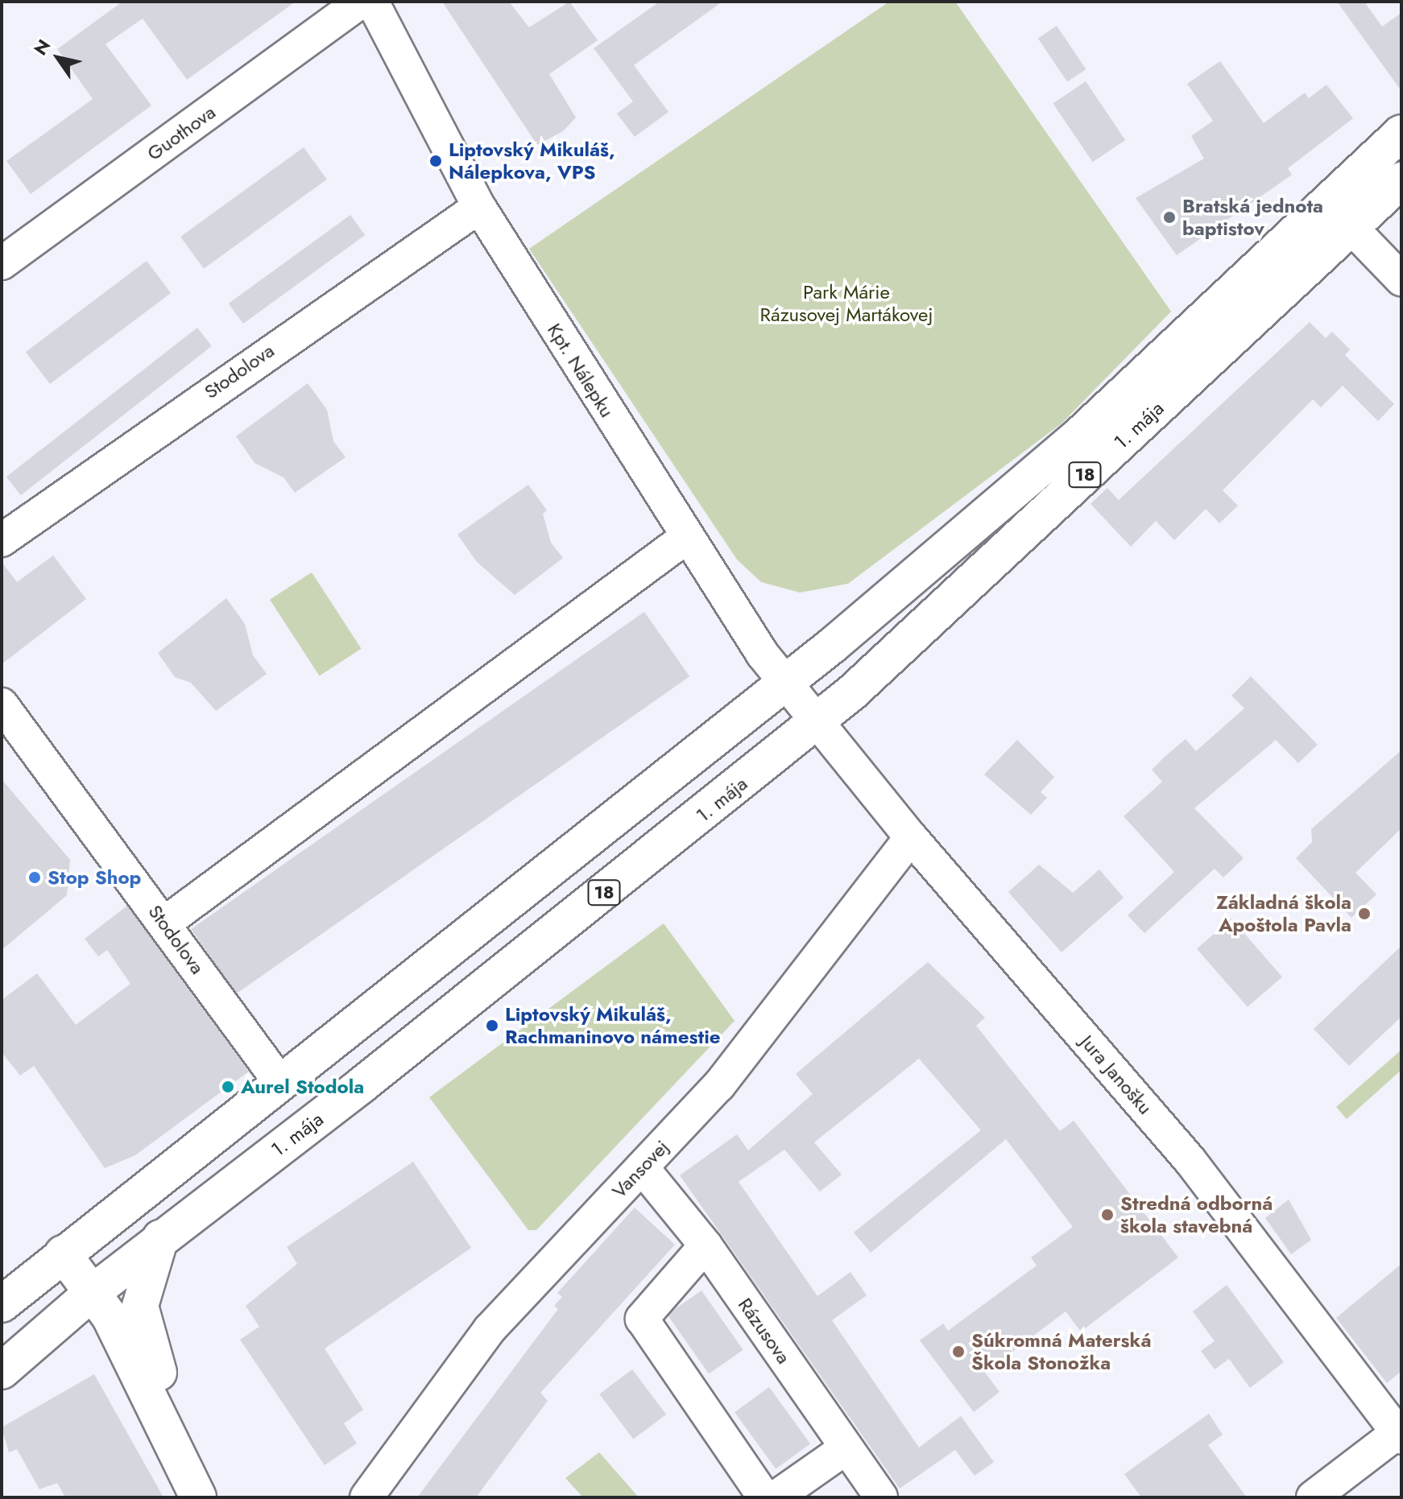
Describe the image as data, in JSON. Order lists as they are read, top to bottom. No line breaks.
{"streets":{"main road":["1. mája","18"],"street":["Guothova","Kpt. Nálepku","Stodolova","Jura Janošku","Vansovej","Rázusova"]},"crossings":[["Kpt. Nálepku","Stodolova"],["Kpt. Nálepku","1. mája"],["Kpt. Nálepku","Jura Janošku"],["Stodolova","1. mája"],["1. mája","Jura Janošku"],["Jura Janošku","Vansovej"],["Vansovej","Rázusova"]],"parks":["Park Márie Rázusovej Martákovej"],"places":["Liptovský Mikuláš, Nálepkova, VPS","Bratská jednota baptistov","Stop Shop","Základná škola Apoštola Pavla","Liptovský Mikuláš, Rachmaninovo námestie","Aurel Stodola","Stredná odborná škola stavebná","Súkromná Materská Škola Stonožka"],"north":"top left"}
